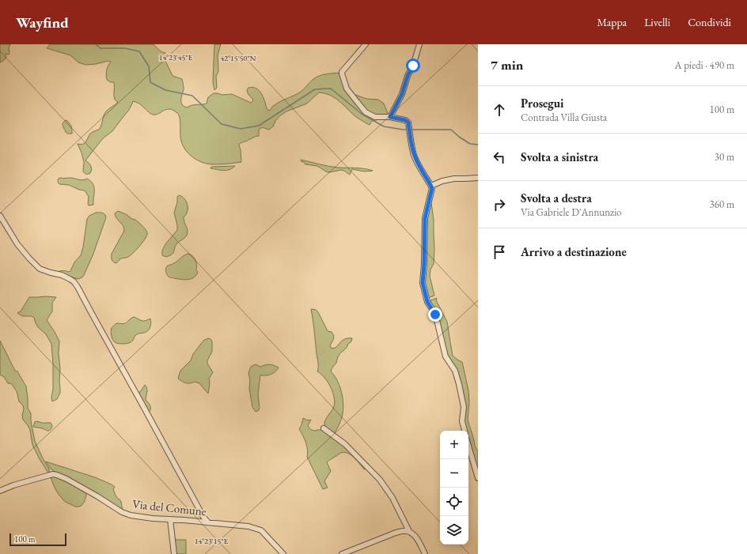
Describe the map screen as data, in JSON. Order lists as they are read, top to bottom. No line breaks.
{"streets":{"street":["Via del Comune"]},"scale_bar":"100 m","page":{"header":"Wayfind","nav":["Mappa","Livelli","Condividi"],"heading":["7 min","A piedi · 490 m"],"list":[["Prosegui","Contrada Villa Giusta","100 m"],["Svolta a sinistra","30 m"],["Svolta a destra","Via Gabriele D'Annunzio","360 m"],"Arrivo a destinazione"],"map_buttons":["+","−"],"scale":"100 m"},"coordinates":["14°23'45\"E","42°15'50\"N","14°23'15\"E"]}
